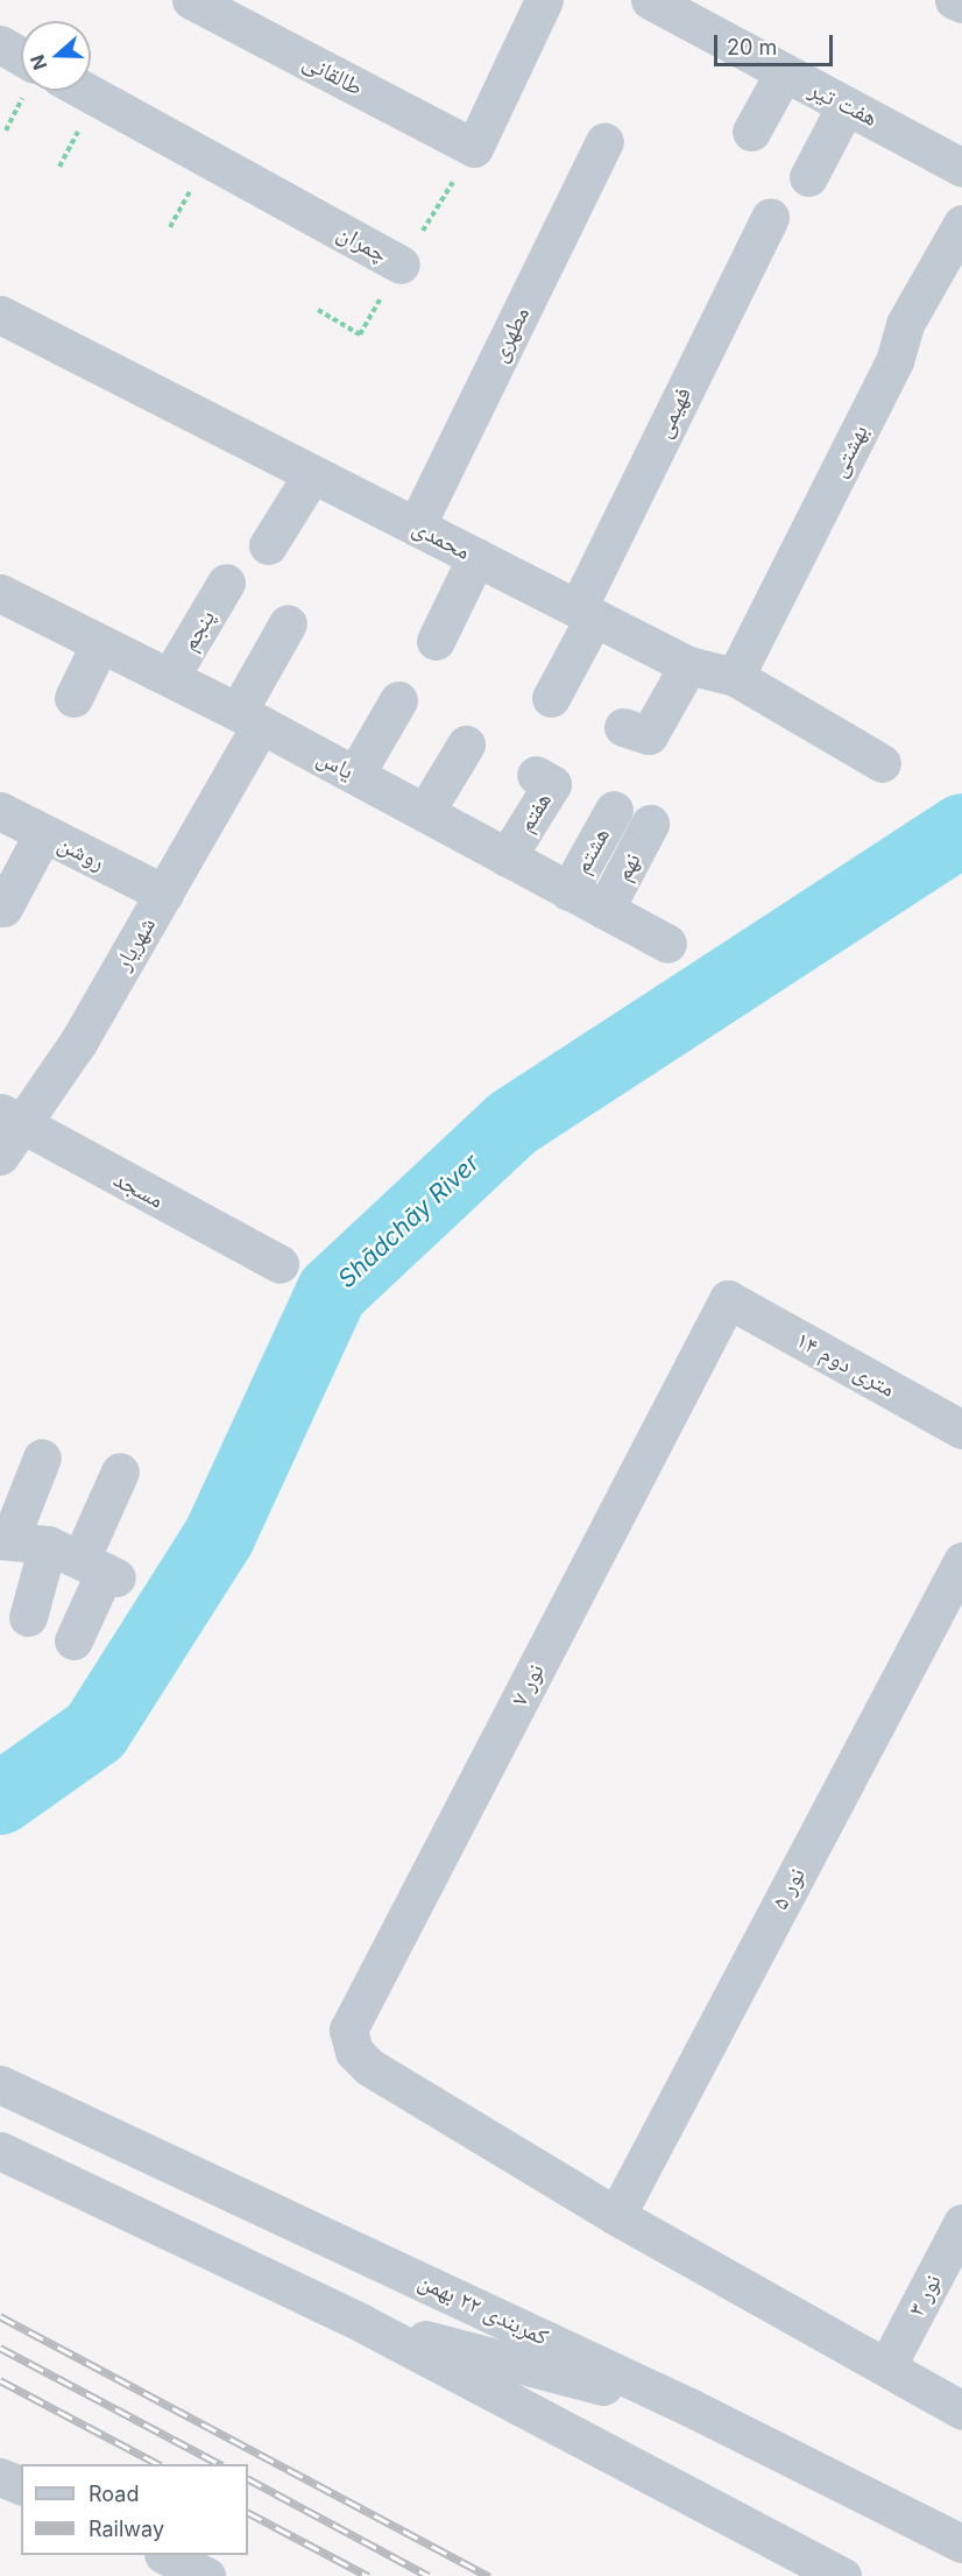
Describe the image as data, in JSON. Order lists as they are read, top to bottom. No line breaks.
{"streets":{"street":["طالقانی","هفت تیر","چمران","مطهری","فهیمی","بهشتی","محمدی","پنجم","یاس","هفتم","هشتم","روشن","نهم","شهریار","مسجد","۱۴ متری دوم","نور ۷","نور ۵","نور ۳","کمربندی ۲۲ بهمن"]},"crossings":[["طالقانی","چمران"],["مطهری","محمدی"],["فهیمی","محمدی"],["بهشتی","محمدی"],["پنجم","یاس"],["یاس","هفتم"],["یاس","هشتم"],["یاس","نهم"],["یاس","شهریار"],["روشن","شهریار"],["شهریار","مسجد"],["۱۴ متری دوم","نور ۷"],["نور ۷","نور ۵"]],"water":["Shādchāy River"],"legend":["Road","Railway"],"scale_bar":"20 m","north":"left"}
